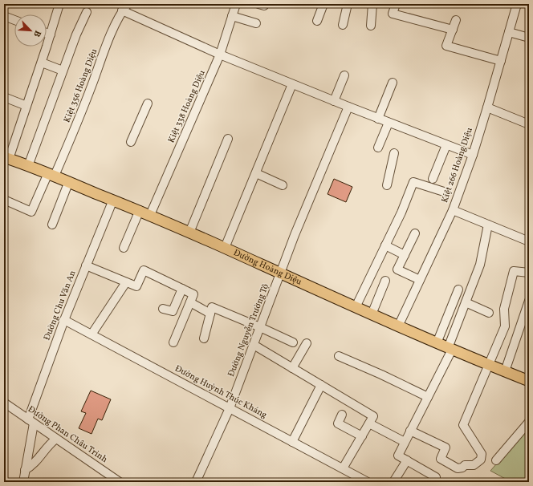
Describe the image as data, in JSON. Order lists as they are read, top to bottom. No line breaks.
{"streets":{"main road":["Đường Hoàng Diệu"],"street":["Kiệt 356 Hoàng Diệu","Kiệt 338 Hoàng Diệu","Kiệt 266 Hoàng Diệu","Đường Chu Văn An","Đường Nguyễn Trường Tộ","Đường Huỳnh Thúc Kháng","Đường Phan Châu Trinh"]},"crossings":[["Kiệt 356 Hoàng Diệu","Đường Hoàng Diệu"],["Kiệt 338 Hoàng Diệu","Đường Hoàng Diệu"],["Kiệt 266 Hoàng Diệu","Đường Hoàng Diệu"],["Đường Hoàng Diệu","Đường Chu Văn An"],["Đường Hoàng Diệu","Đường Nguyễn Trường Tộ"],["Đường Chu Văn An","Đường Huỳnh Thúc Kháng"],["Đường Chu Văn An","Đường Phan Châu Trinh"],["Đường Nguyễn Trường Tộ","Đường Huỳnh Thúc Kháng"]],"north":"bottom right"}
